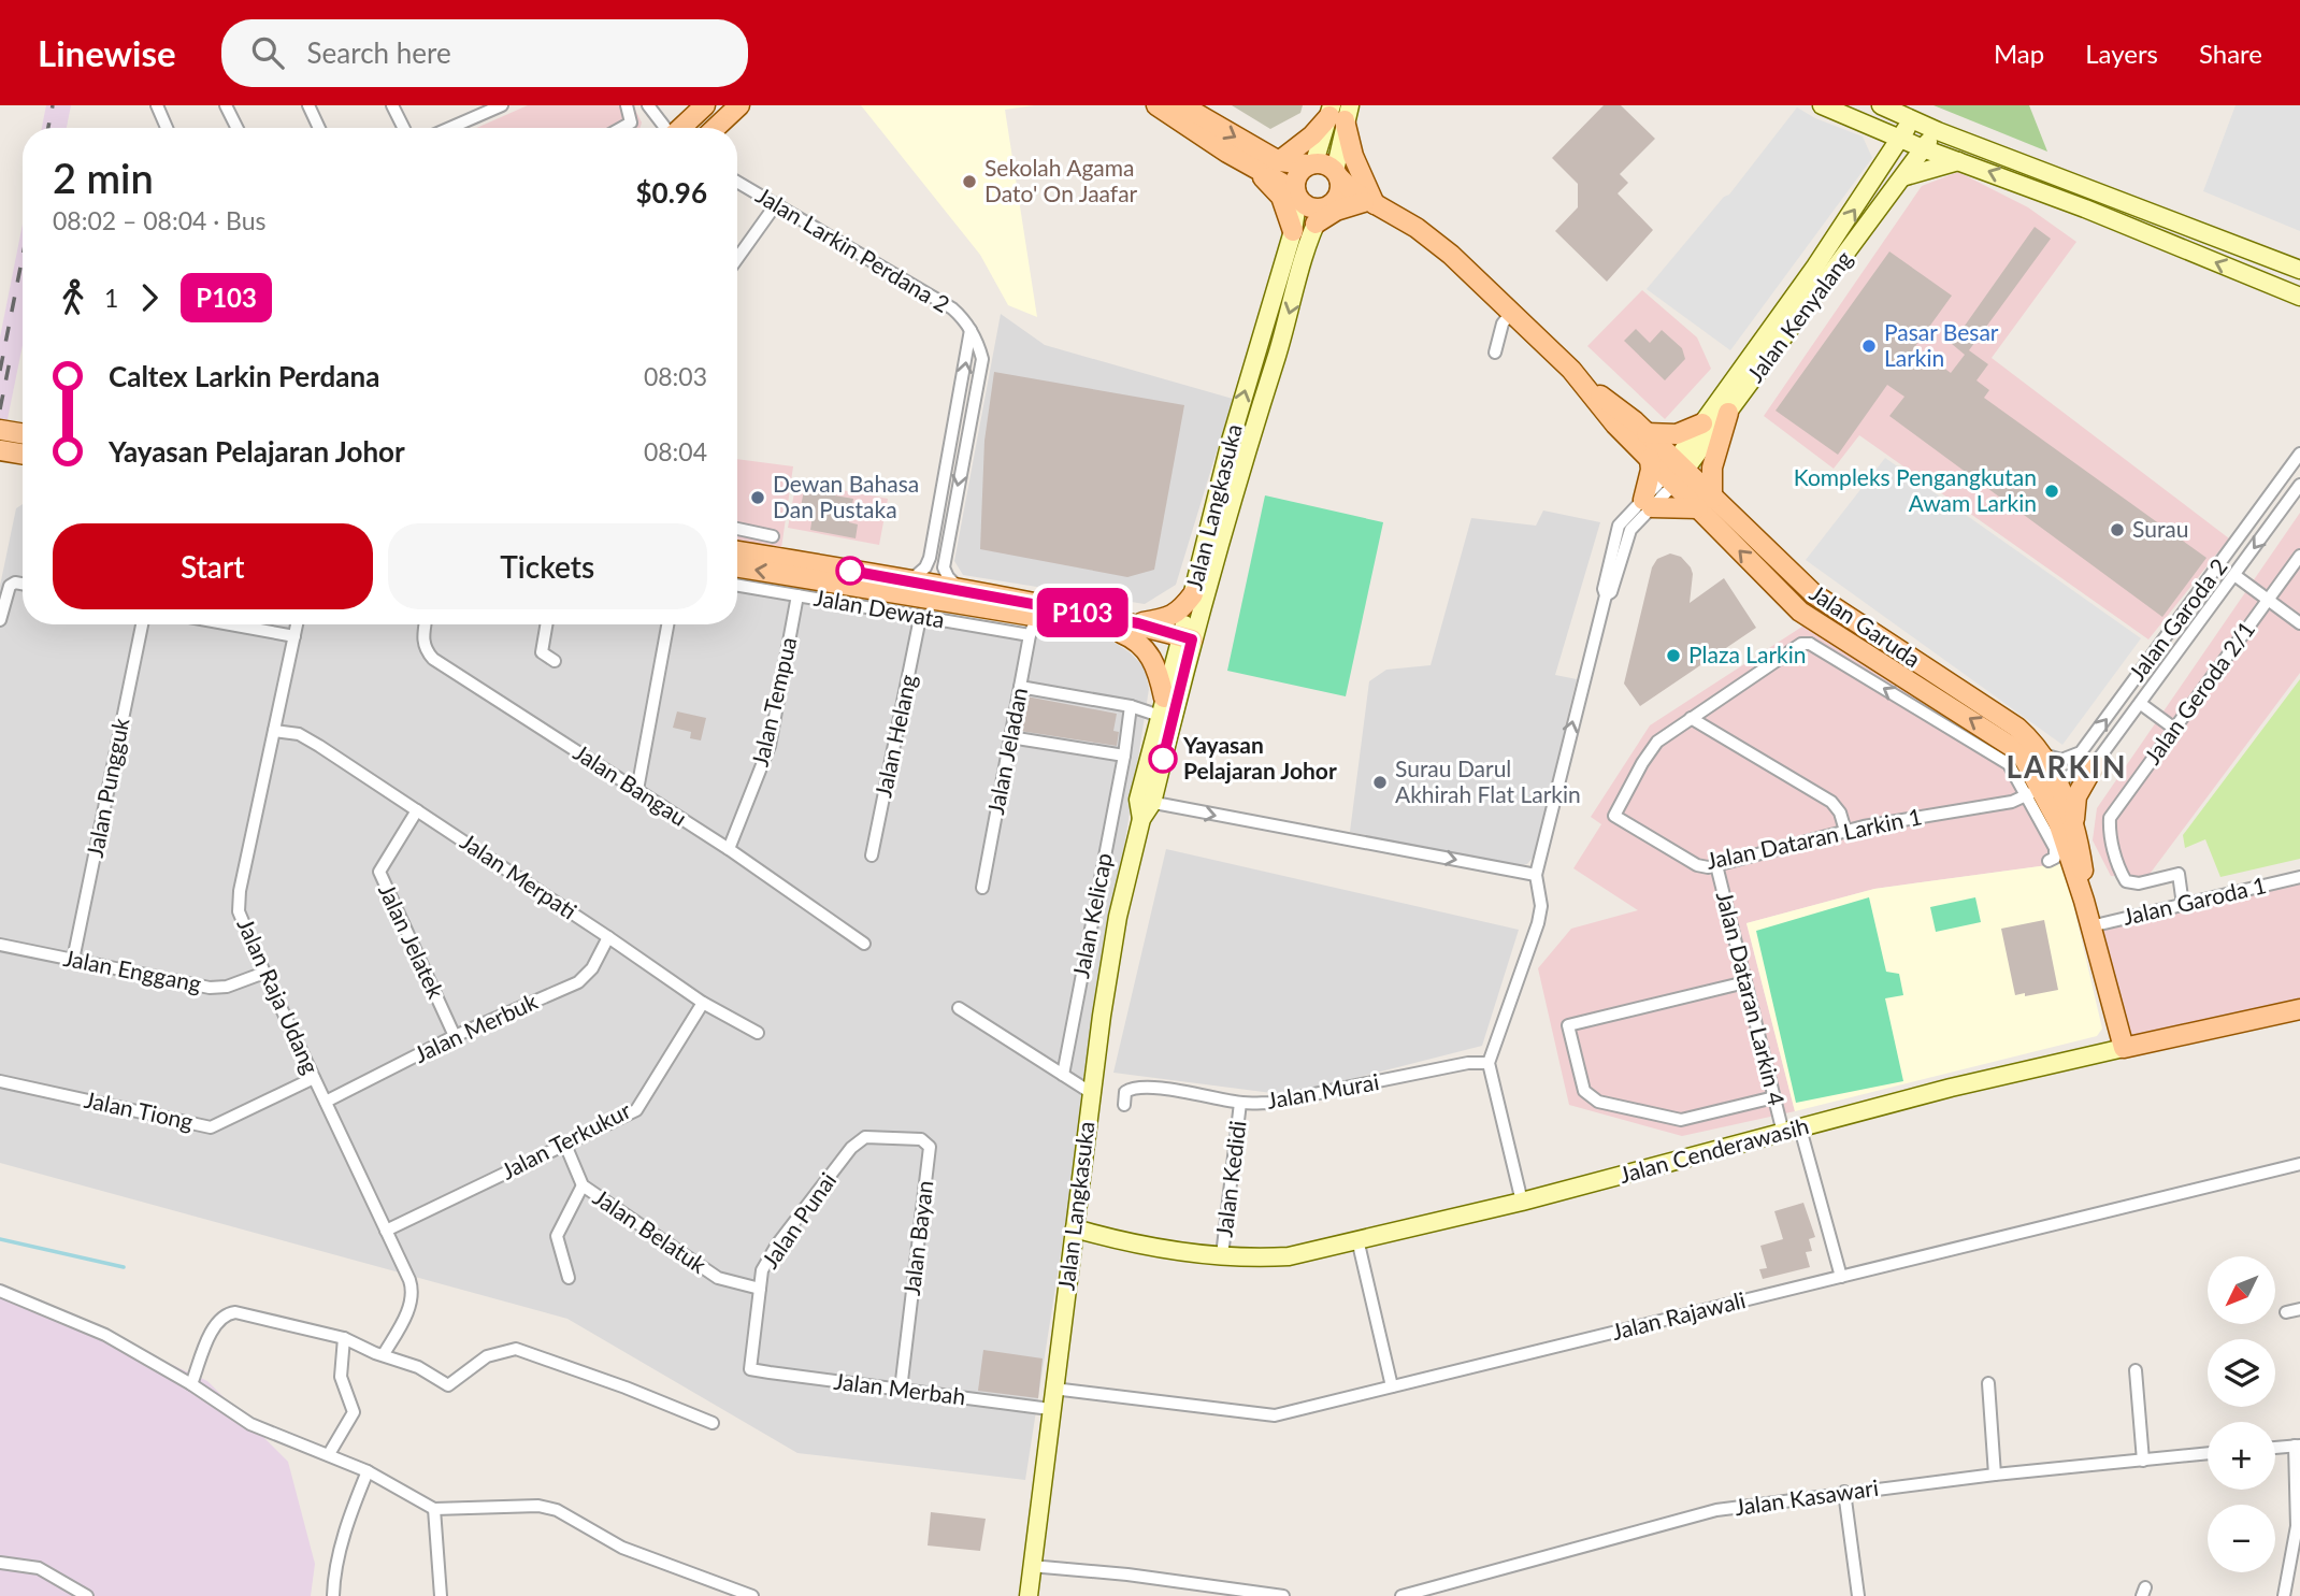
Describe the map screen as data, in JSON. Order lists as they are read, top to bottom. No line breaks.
{"streets":{"main road":["Jalan Garuda","Jalan Cenderawasih"],"street":["Jalan Larkin Perdana 2","Jalan Kenyalang","Jalan Langkasuka","Jalan Dewata","Jalan Garoda 2","Jalan Geroda 2/1","Jalan Tempua","Jalan Helang","Jalan Jeladan","Jalan Bangau","Jalan Pungguk","Jalan Dataran Larkin 1","Jalan Merpati","Jalan Garoda 1","Jalan Kelicap","Jalan Jelatek","Jalan Enggang","Jalan Raja Udang","Jalan Dataran Larkin 4","Jalan Merbuk","Jalan Murai","Jalan Tiong","Jalan Terkukur","Jalan Kedidi","Jalan Punai","Jalan Belatuk","Jalan Bayan","Jalan Rajawali","Jalan Merbah","Jalan Kasawari"]},"crossings":[["Jalan Kenyalang","Jalan Garuda"],["Jalan Langkasuka","Jalan Garuda"],["Jalan Langkasuka","Jalan Cenderawasih"],["Jalan Langkasuka","Jalan Rajawali"],["Jalan Langkasuka","Jalan Merbah"],["Jalan Dewata","Jalan Tempua"],["Jalan Dewata","Jalan Helang"],["Jalan Dewata","Jalan Jeladan"],["Jalan Garoda 2","Jalan Garuda"],["Jalan Garoda 2","Jalan Dataran Larkin 1"],["Jalan Garuda","Jalan Dataran Larkin 1"],["Jalan Garuda","Jalan Garoda 1"],["Jalan Garuda","Jalan Cenderawasih"],["Jalan Geroda 2/1","Jalan Garoda 1"],["Jalan Tempua","Jalan Bangau"],["Jalan Pungguk","Jalan Enggang"],["Jalan Dataran Larkin 1","Jalan Dataran Larkin 4"],["Jalan Merpati","Jalan Jelatek"],["Jalan Merpati","Jalan Raja Udang"],["Jalan Merpati","Jalan Merbuk"],["Jalan Merpati","Jalan Terkukur"],["Jalan Jelatek","Jalan Merbuk"],["Jalan Enggang","Jalan Raja Udang"],["Jalan Raja Udang","Jalan Merbuk"],["Jalan Raja Udang","Jalan Tiong"],["Jalan Raja Udang","Jalan Terkukur"],["Jalan Dataran Larkin 4","Jalan Cenderawasih"],["Jalan Dataran Larkin 4","Jalan Rajawali"],["Jalan Murai","Jalan Kedidi"],["Jalan Terkukur","Jalan Belatuk"],["Jalan Cenderawasih","Jalan Kedidi"],["Jalan Punai","Jalan Belatuk"],["Jalan Punai","Jalan Bayan"],["Jalan Punai","Jalan Merbah"],["Jalan Bayan","Jalan Merbah"]],"districts":["LARKIN"],"places":["Sekolah Agama Dato' On Jaafar","Pasar Besar Larkin","Kompleks Pengangkutan Awam Larkin","Dewan Bahasa Dan Pustaka","Surau","Plaza Larkin","Yayasan Pelajaran Johor","Surau Darul Akhirah Flat Larkin"],"lines":["bus line P103"],"north":"bottom left","page":{"header":"Linewise","search":"Search here","nav":["Map","Layers","Share"],"on_map":"P103","heading":["2 min","08:02 – 08:04 · Bus","$0.96"],"legs":["1","P103"],"list":[{"name":"Caltex Larkin Perdana","value":"08:03"},{"name":"Yayasan Pelajaran Johor","value":"08:04"}],"buttons":["Start","Tickets"],"map_buttons":["+","−"]}}
